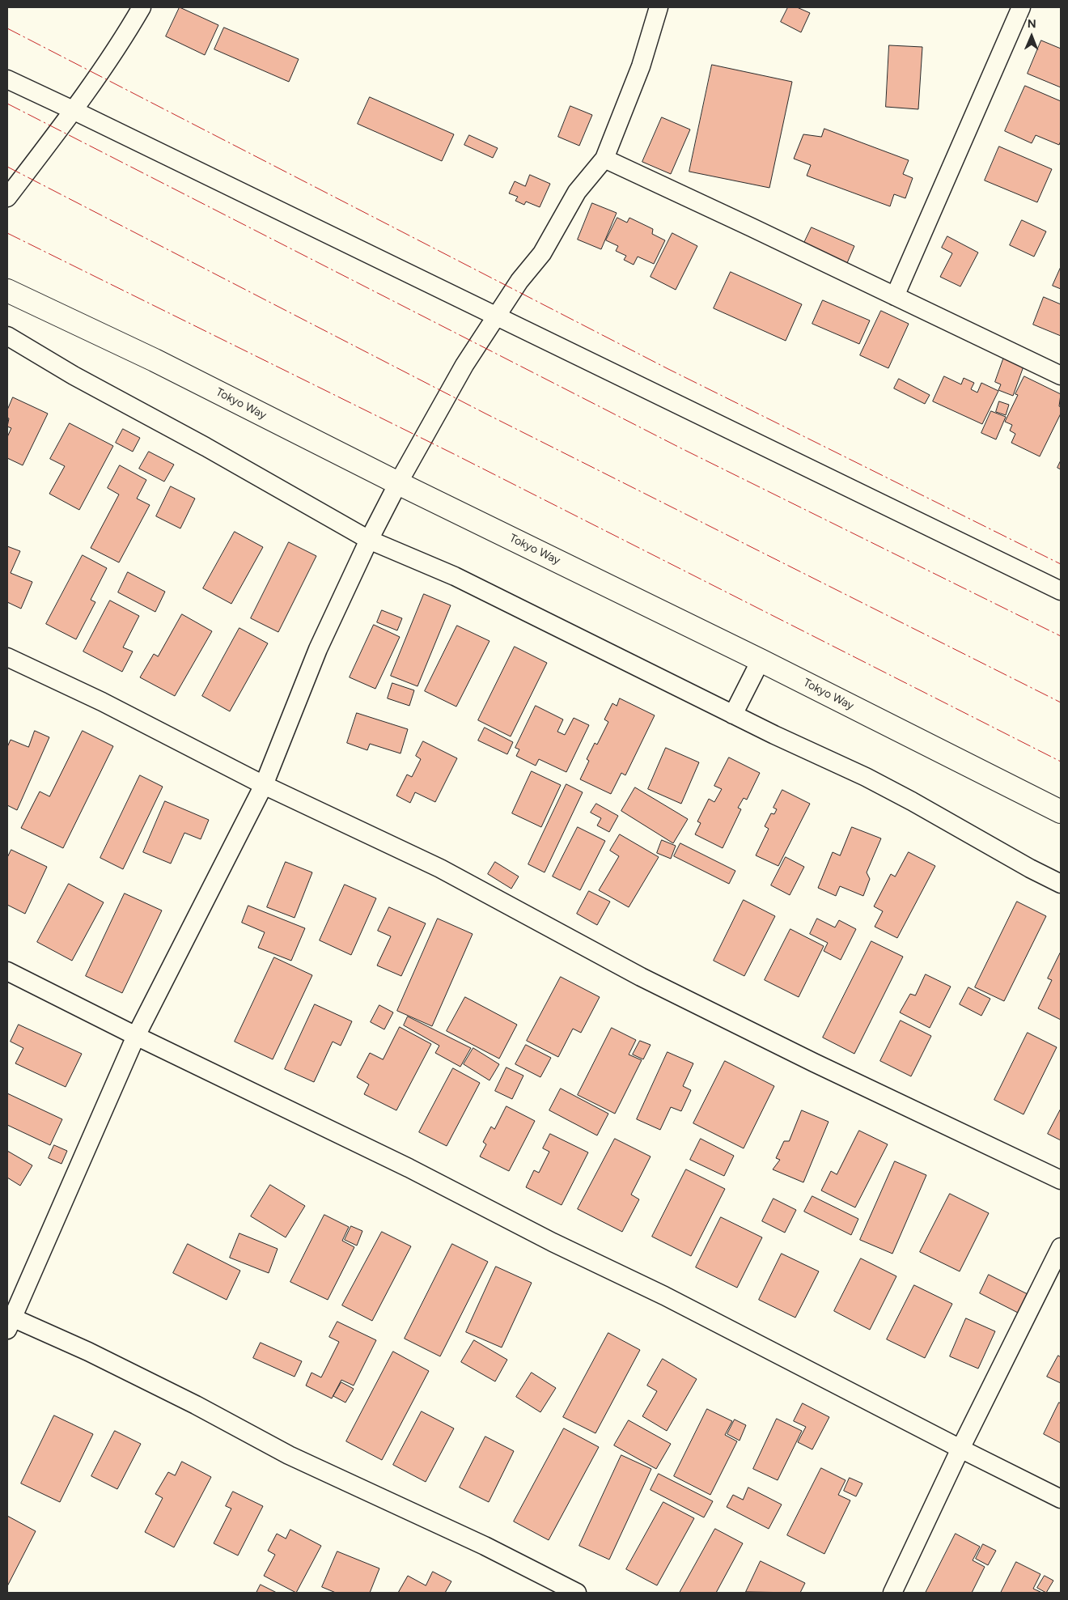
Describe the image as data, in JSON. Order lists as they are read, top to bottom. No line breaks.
{"streets":{"main road":["Tokyo Way"]},"north":"top"}
